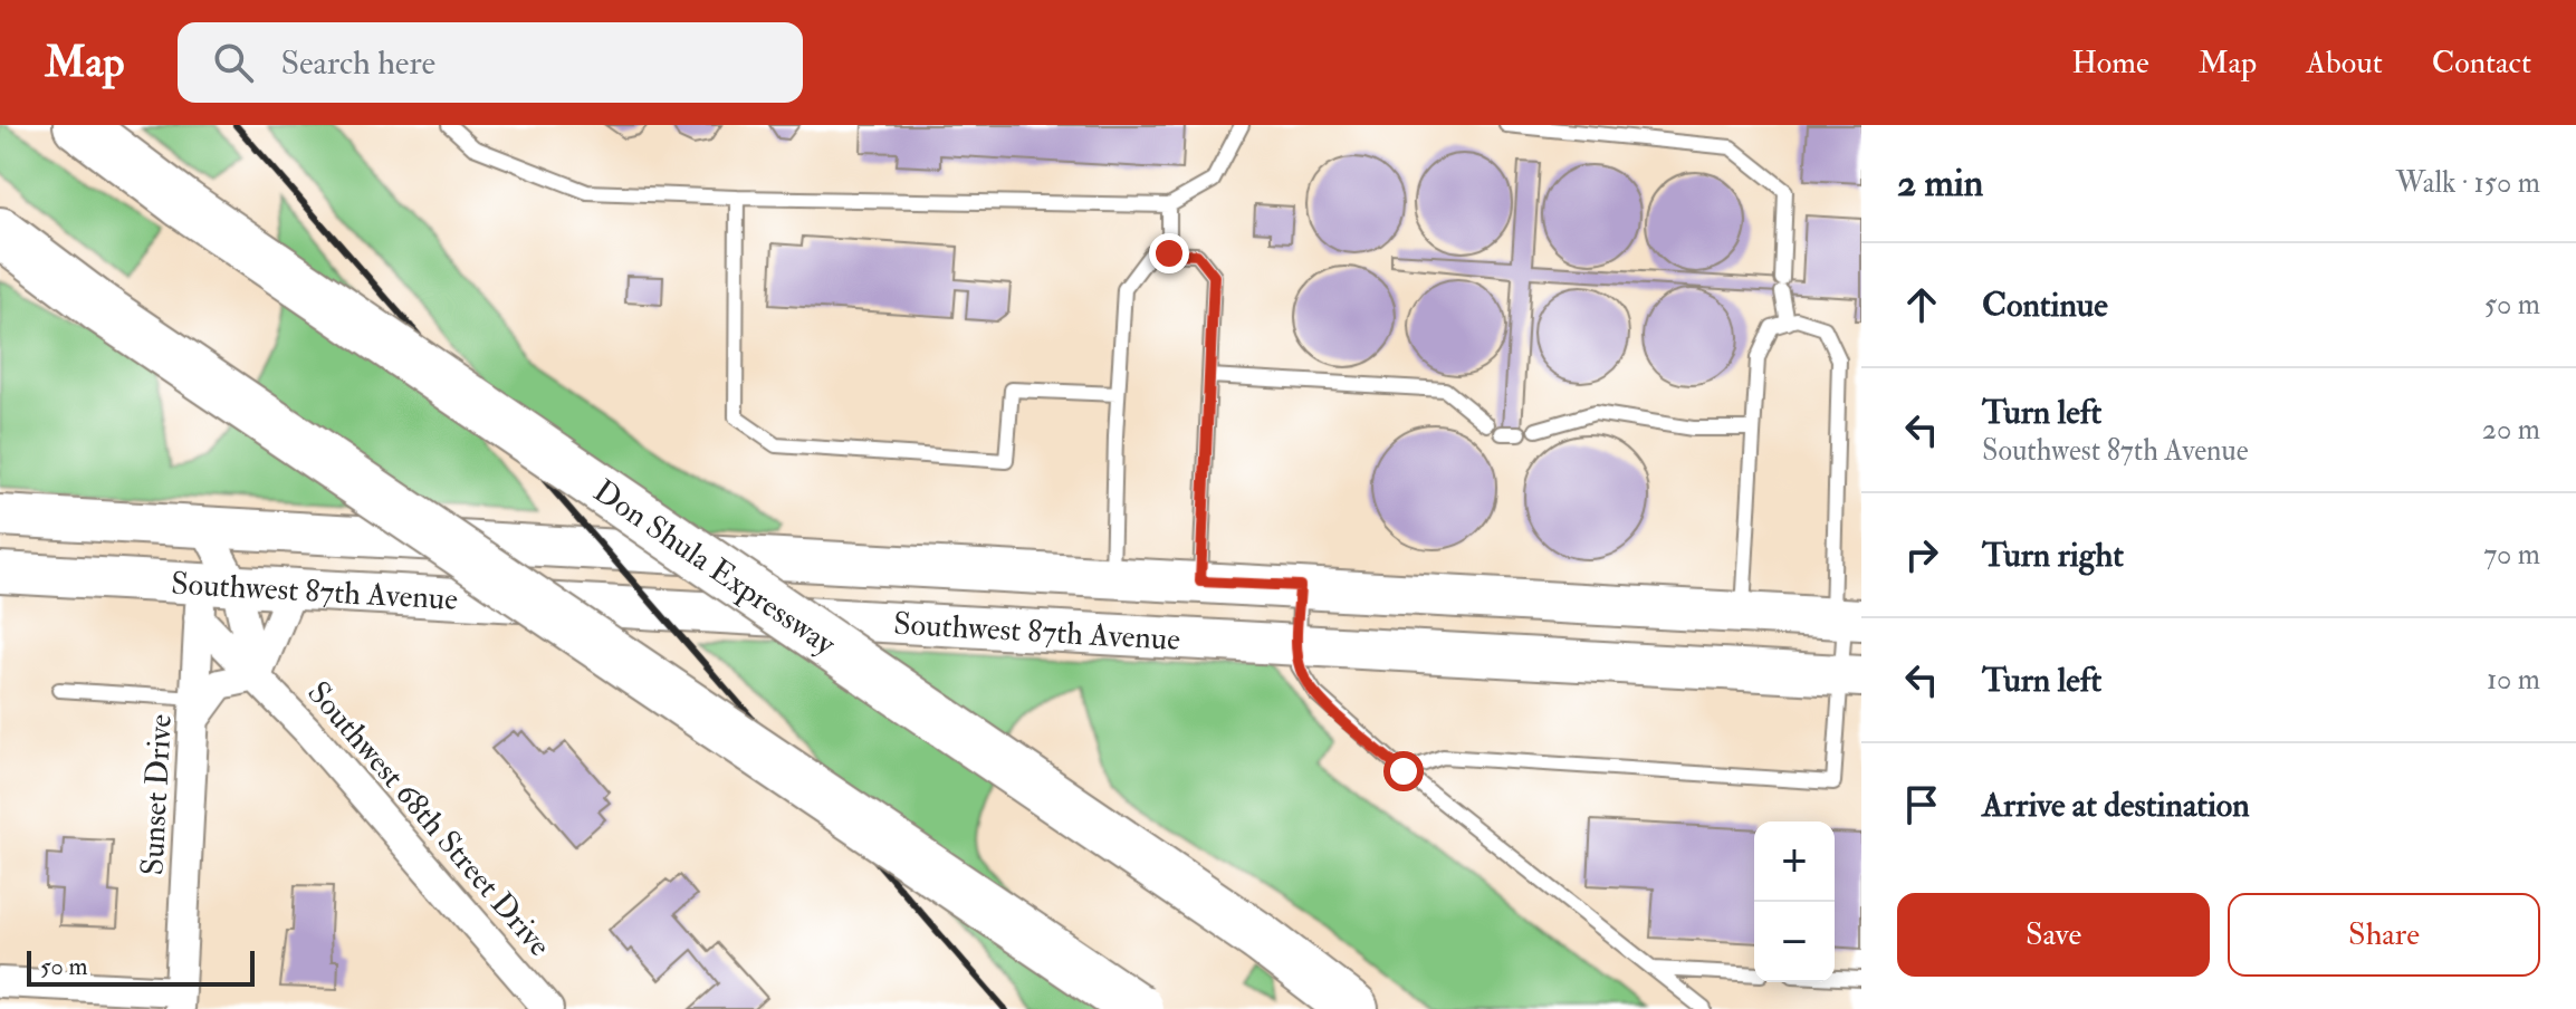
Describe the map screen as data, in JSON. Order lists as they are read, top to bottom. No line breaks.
{"streets":{"highway":["Don Shula Expressway"],"main road":["Southwest 87th Avenue"],"street":["Sunset Drive","Southwest 68th Street Drive"]},"crossings":[["Southwest 87th Avenue","Sunset Drive"],["Southwest 87th Avenue","Southwest 68th Street Drive"],["Sunset Drive","Southwest 68th Street Drive"]],"scale_bar":"50 m","page":{"header":"Map","search":"Search here","nav":["Home","Map","About","Contact"],"heading":["2 min","Walk · 150 m"],"list":[["Continue","50 m"],["Turn left","Southwest 87th Avenue","20 m"],["Turn right","70 m"],["Turn left","10 m"],"Arrive at destination"],"map_buttons":["+","−"],"buttons":["Save","Share"],"scale":"50 m"}}
